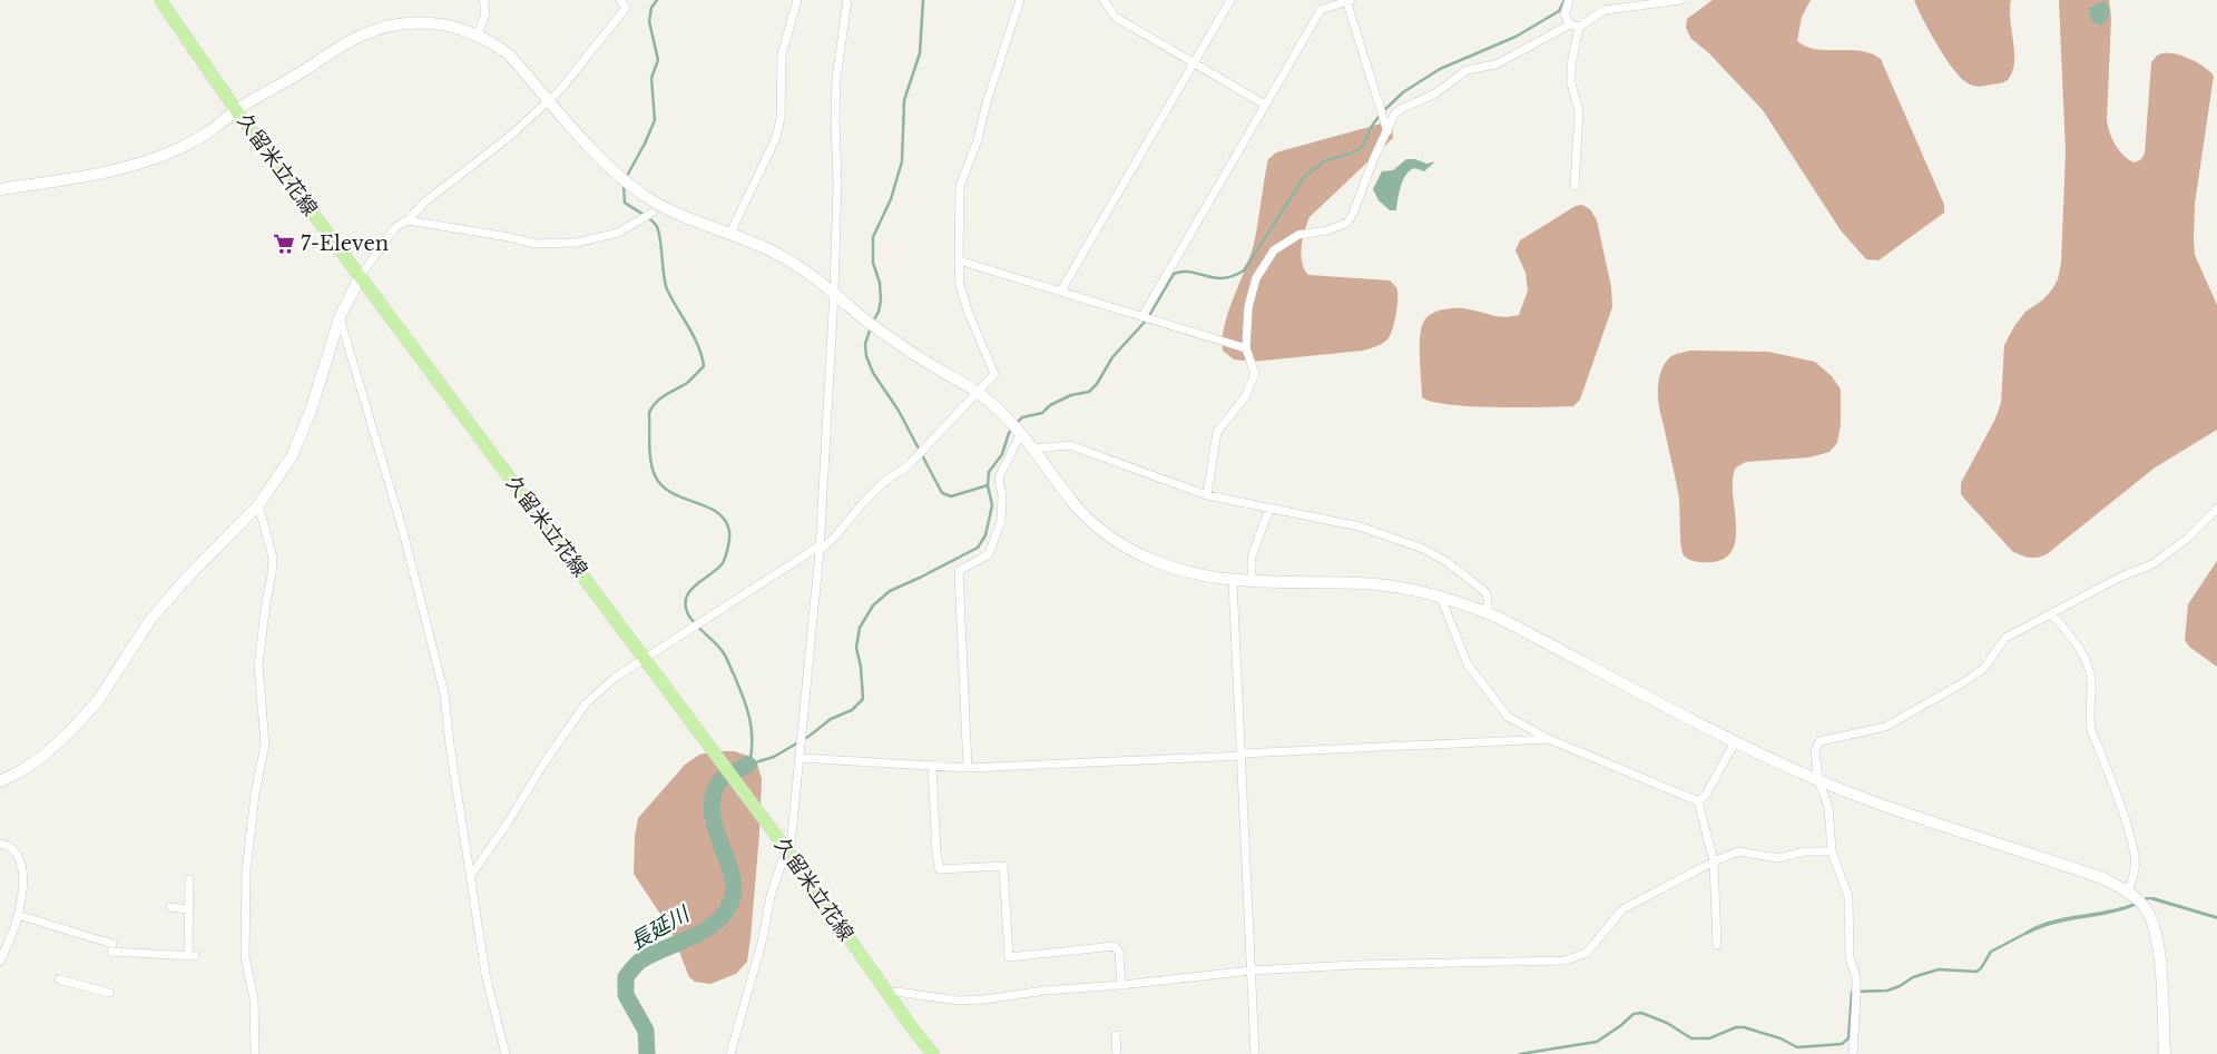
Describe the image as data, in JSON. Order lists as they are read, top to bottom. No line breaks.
{"streets":{"main road":["久留米立花線"]},"water":["長延川"],"places":{"supermarket":["7-Eleven"]}}
